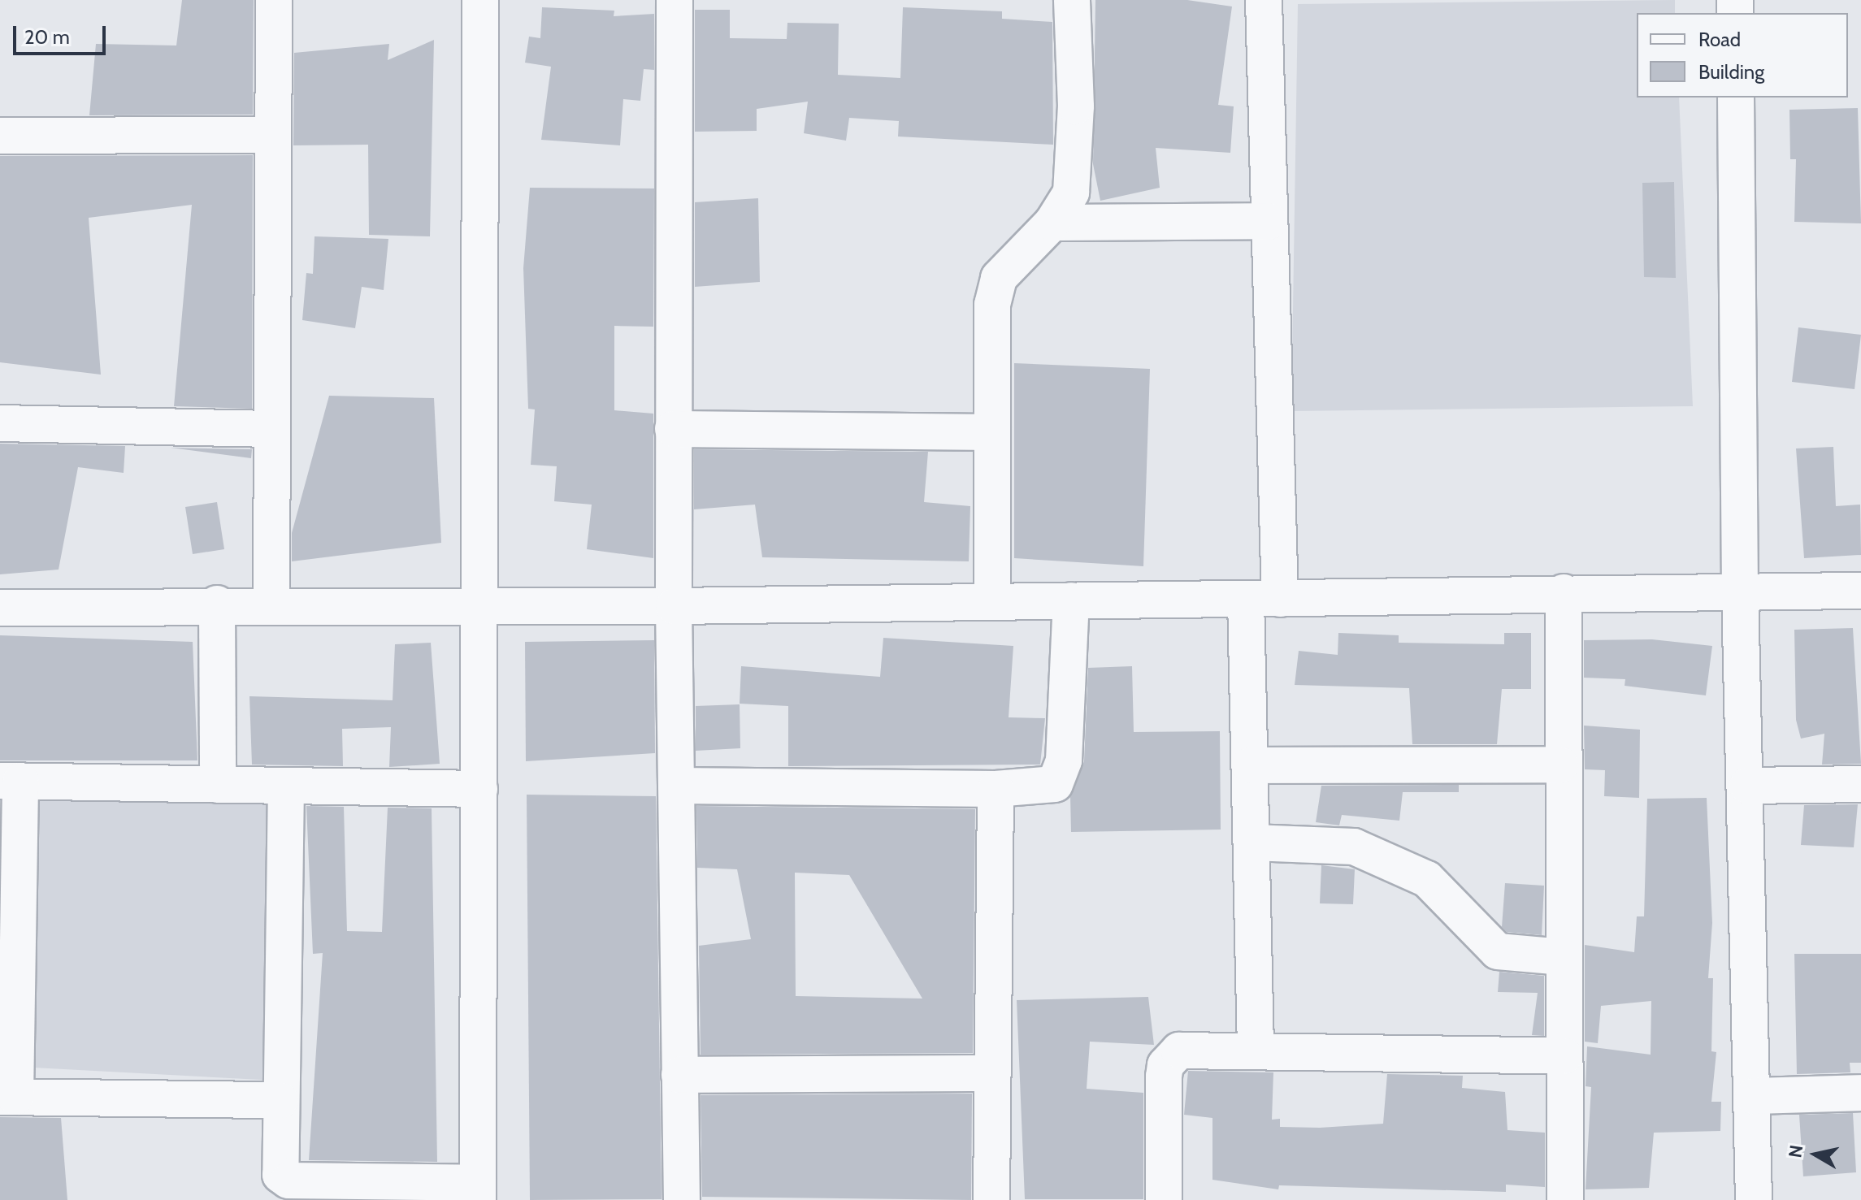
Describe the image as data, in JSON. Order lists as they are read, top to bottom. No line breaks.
{"legend":["Road","Building"],"scale_bar":"20 m","north":"left"}
